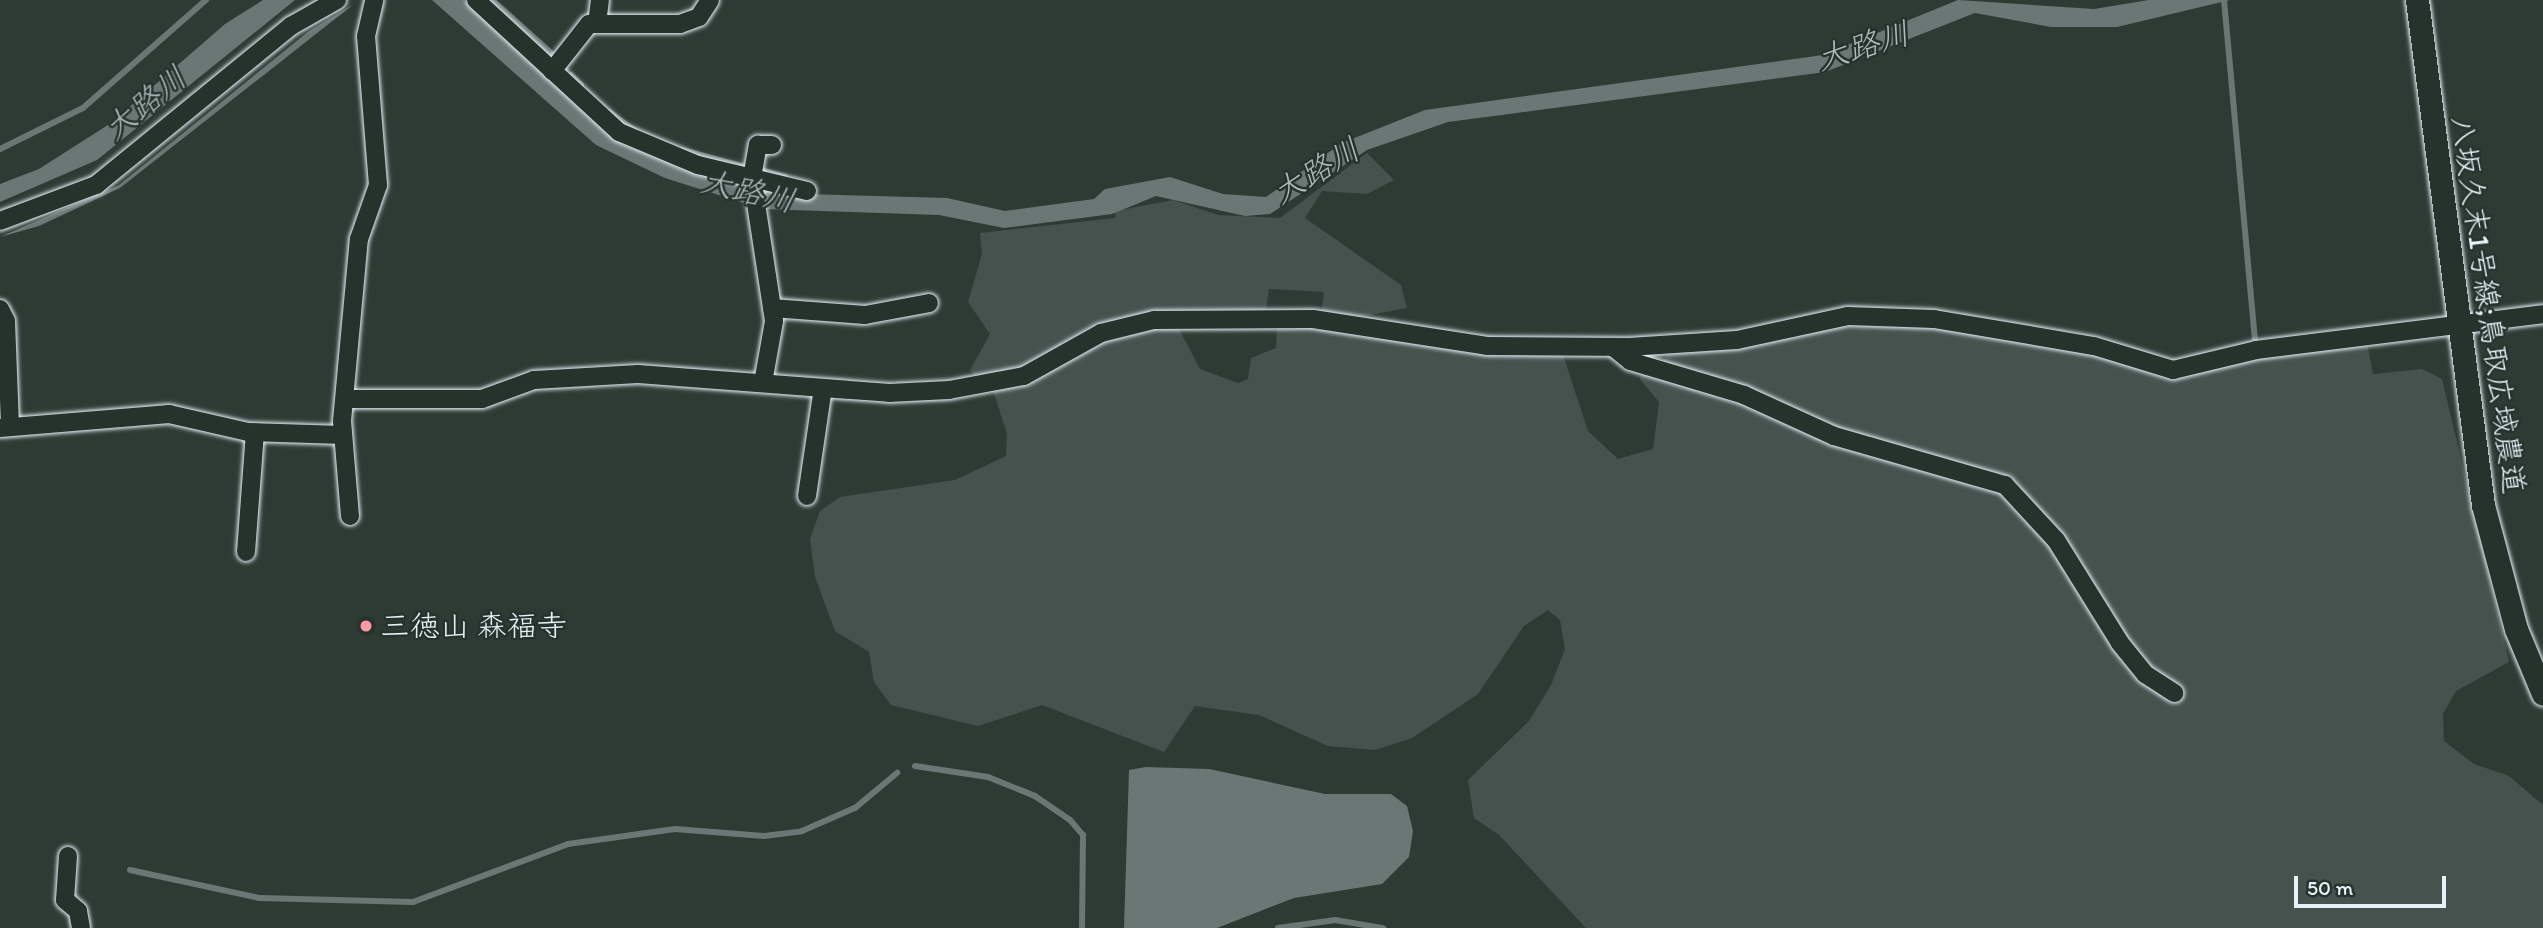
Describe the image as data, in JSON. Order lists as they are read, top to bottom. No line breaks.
{"streets":{"street":["八坂久末1号線;鳥取広域農道"]},"water":["大路川"],"places":["三徳山 森福寺"],"scale_bar":"50 m"}
